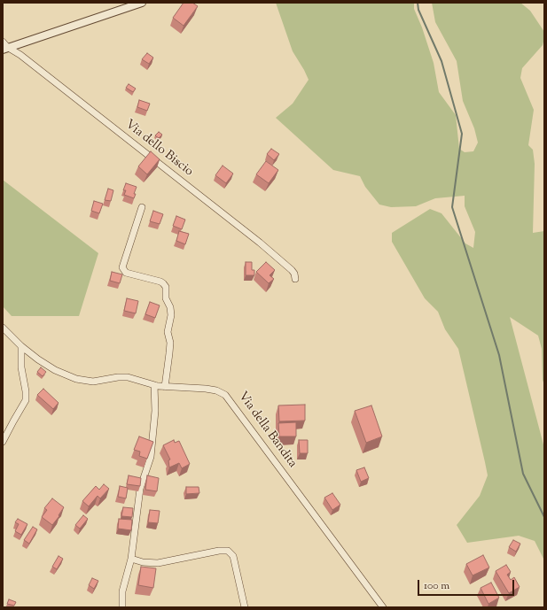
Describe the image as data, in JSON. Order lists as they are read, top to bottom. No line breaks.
{"streets":{"street":["Via dello Biscio","Via della Bandita"]},"scale_bar":"100 m"}
